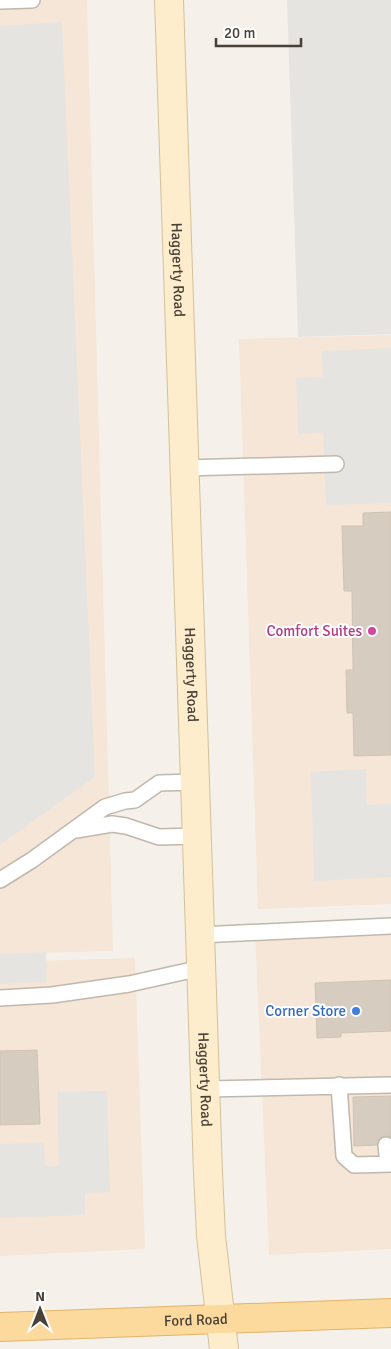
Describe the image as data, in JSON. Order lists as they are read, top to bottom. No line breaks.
{"streets":{"main road":["Haggerty Road","Ford Road"]},"crossings":[["Haggerty Road","Ford Road"]],"places":["Comfort Suites","Corner Store"],"scale_bar":"20 m","north":"top"}
